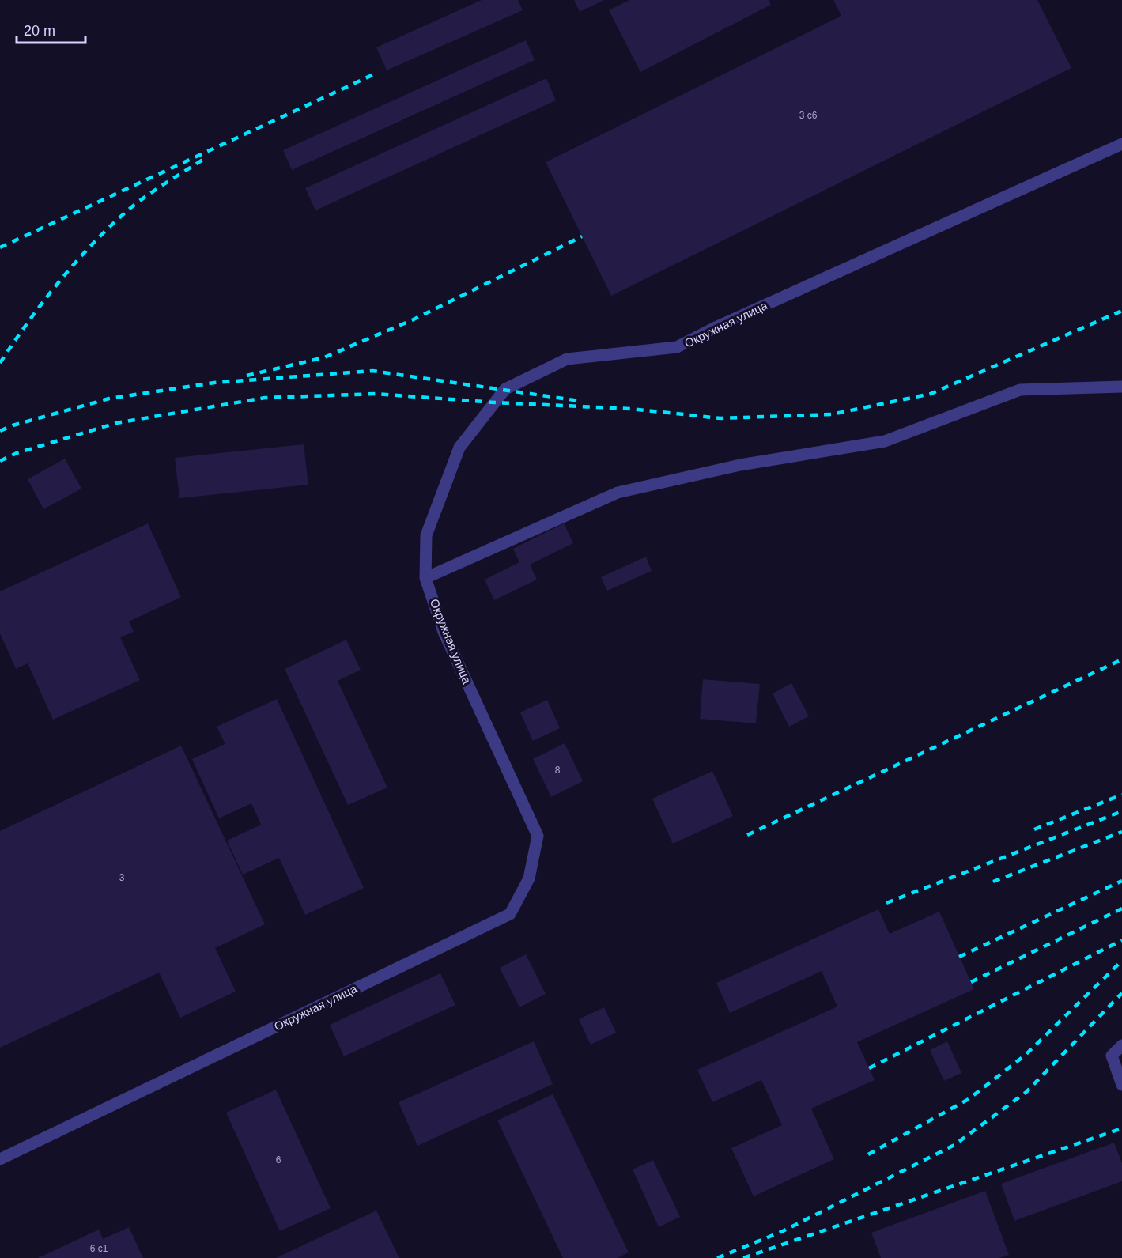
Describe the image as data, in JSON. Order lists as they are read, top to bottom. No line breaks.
{"streets":{"street":["Окружная улица"]},"house_numbers":["3 с6","8","3","6","6 с1"],"scale_bar":"20 m"}
